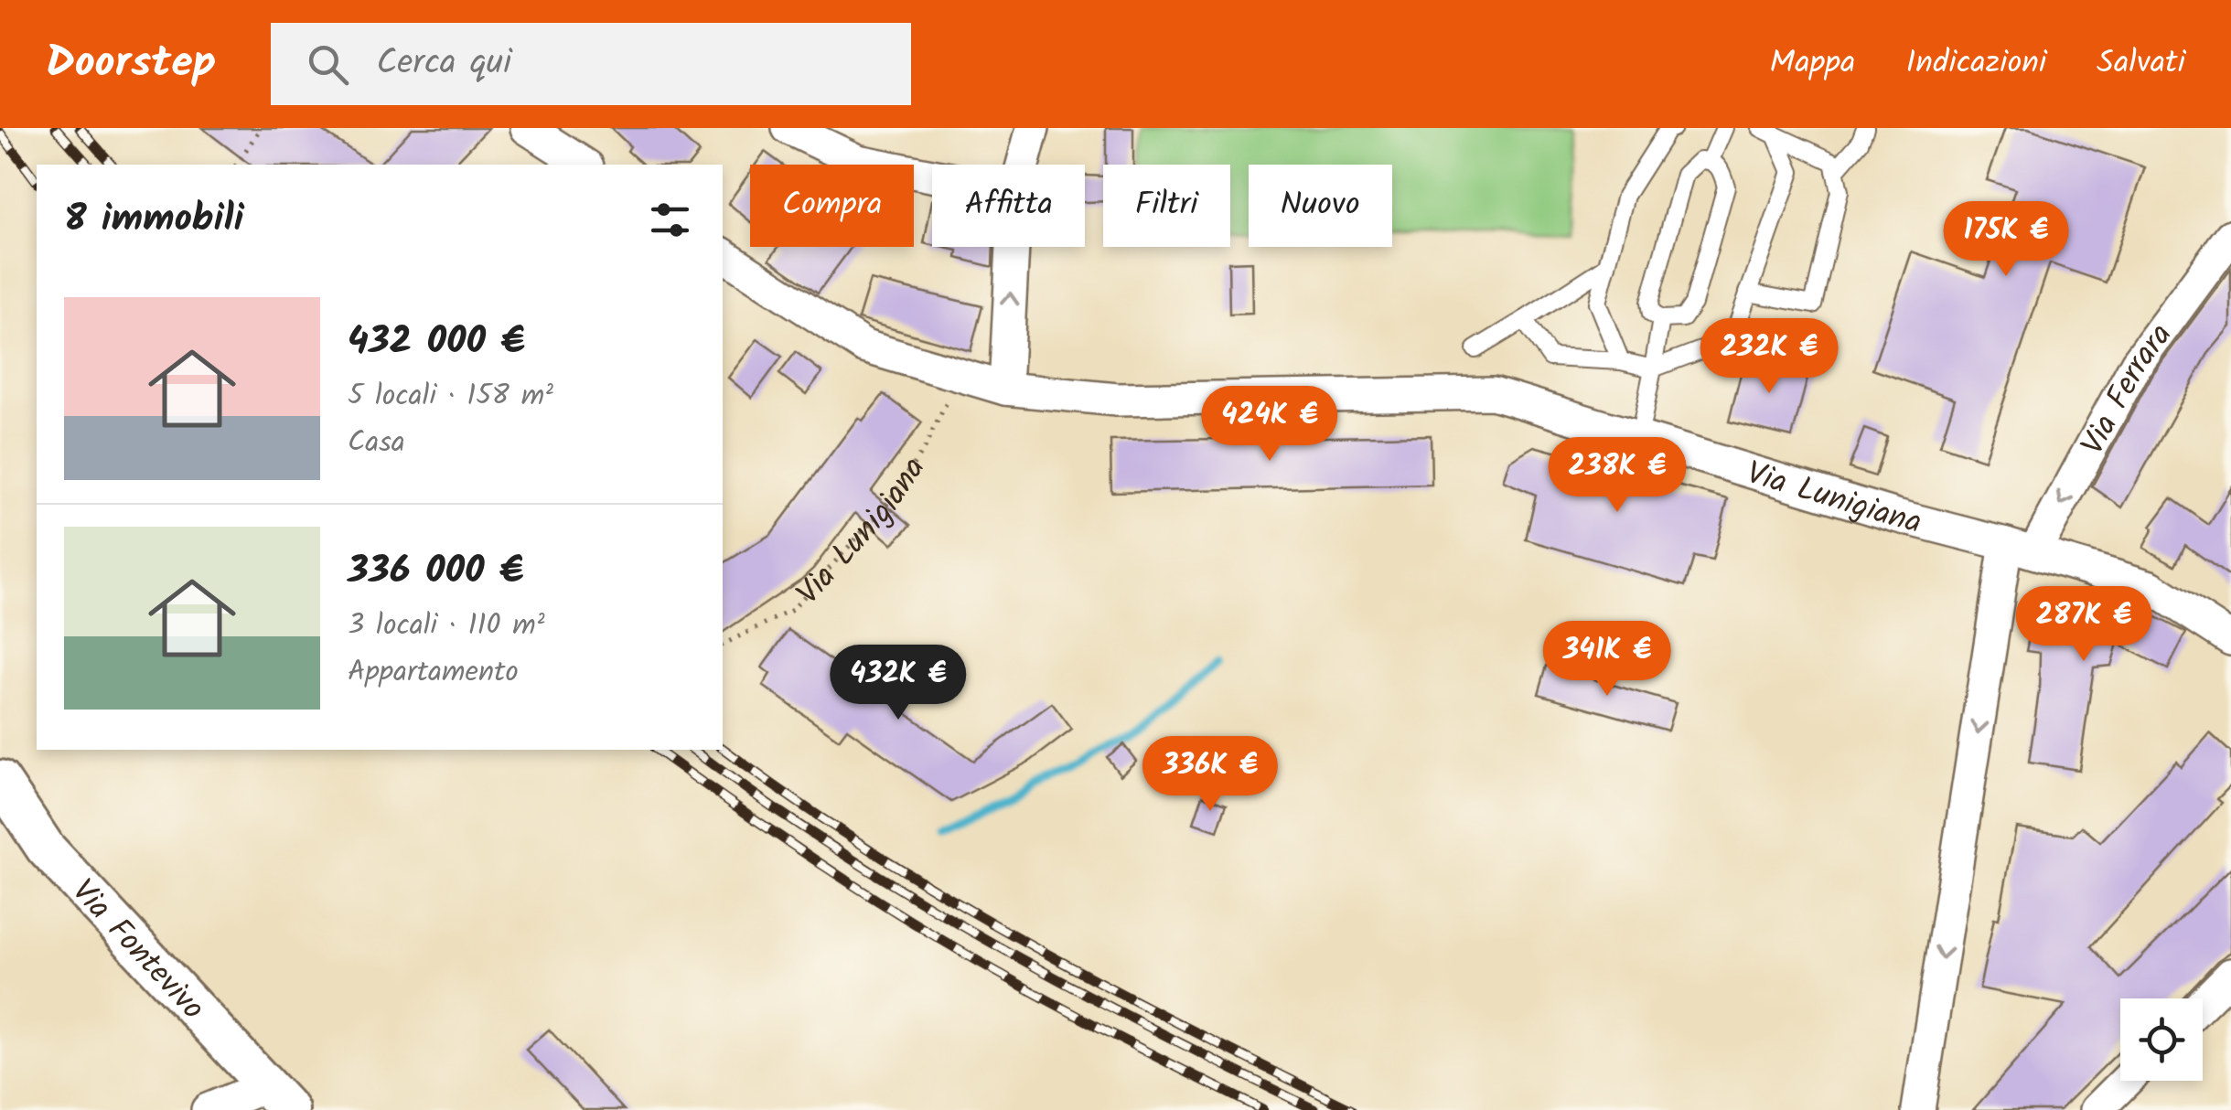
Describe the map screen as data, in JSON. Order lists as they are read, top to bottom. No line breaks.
{"streets":{"street":["Via Ferrara","Via Lunigiana","Via Fontevivo"]},"crossings":[["Via Ferrara","Via Lunigiana"]],"one_way":["Via Ferrara"],"page":{"header":"Doorstep","search":"Cerca qui","nav":["Mappa","Indicazioni","Salvati"],"chip":["Compra","Affitta","Filtri","Nuovo"],"heading":"8 immobili","price":["175K €","232K €","424K €","238K €","287K €","341K €","432K €","336K €"],"list":[{"name":"432 000 €","note":"5 locali · 158 m² · Casa"},{"name":"336 000 €","note":"3 locali · 110 m² · Appartamento"}]}}
